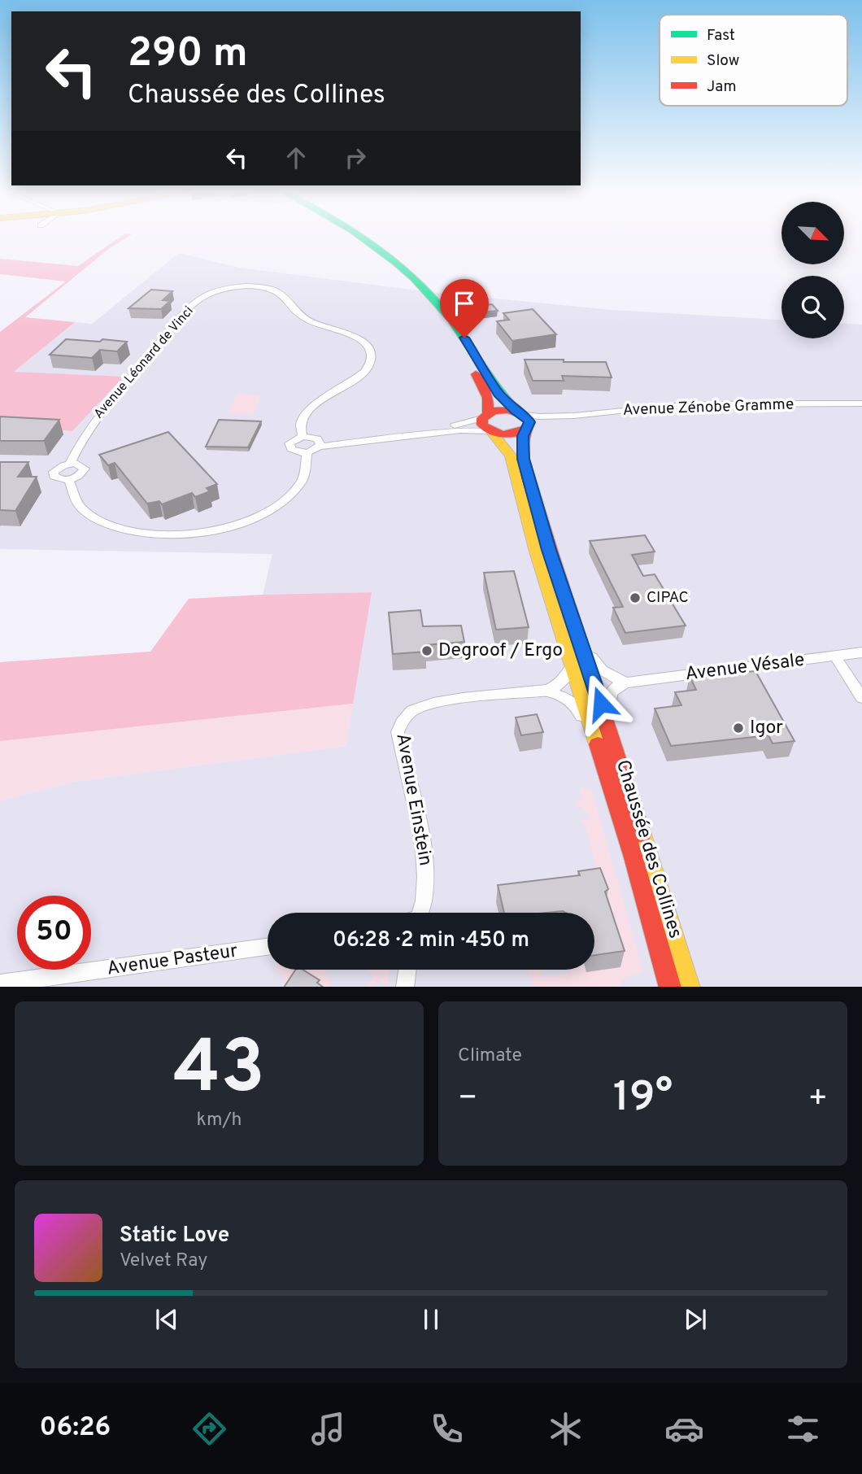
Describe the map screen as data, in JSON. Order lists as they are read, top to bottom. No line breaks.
{"streets":{"main road":["Chaussée des Collines"],"street":["Avenue Léonard de Vinci","Avenue Zénobe Gramme","Avenue Vésale","Avenue Einstein","Avenue Pasteur"]},"crossings":[["Avenue Zénobe Gramme","Chaussée des Collines"],["Avenue Einstein","Chaussée des Collines"]],"places":["CIPAC","Degroof / Ergo","Igor"],"legend":["Fast","Slow","Jam"],"north":"bottom right","page":{"turn":["290 m","Chaussée des Collines"],"limit":"50","trip":"06:28 · 2 min · 450 m","tile":[["43","km/h"],"Climate"],"heat":["−","19°","+"],"song":["Static Love","Velvet Ray"],"tabs":"06:26"}}
